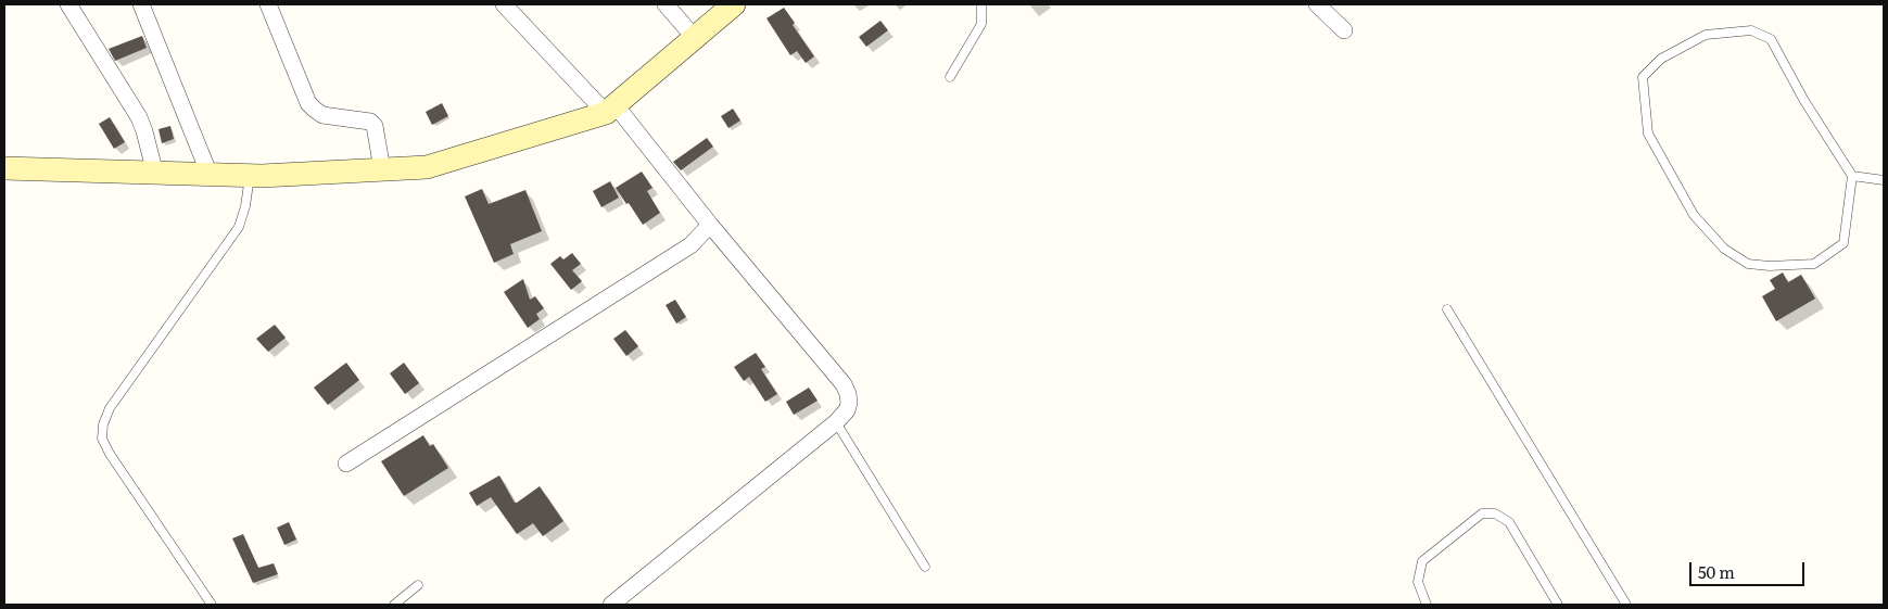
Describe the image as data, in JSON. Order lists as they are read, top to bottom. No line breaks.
{"scale_bar":"50 m"}
